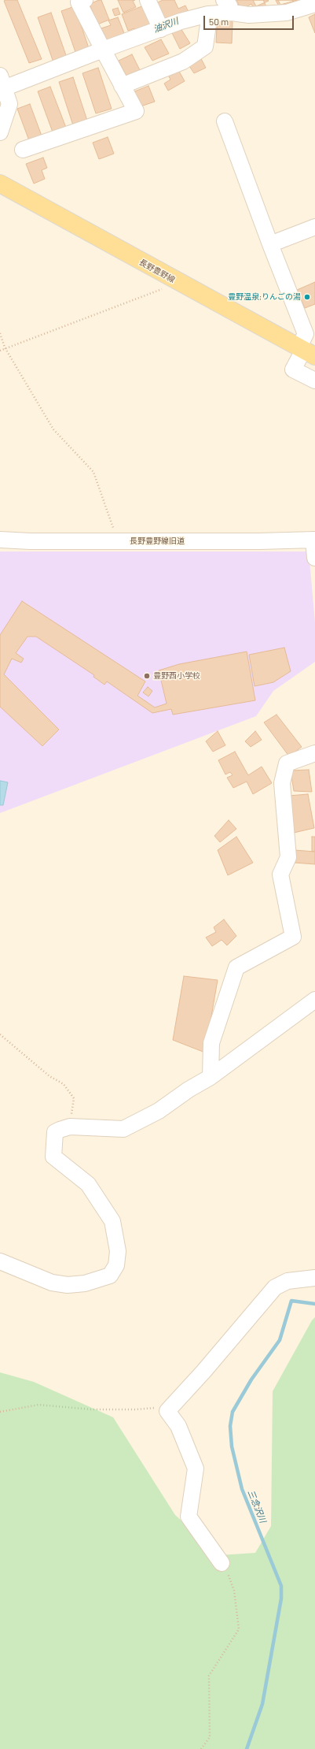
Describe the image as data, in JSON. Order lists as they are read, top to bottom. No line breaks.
{"streets":{"main road":["長野豊野線"],"street":["長野豊野線旧道"]},"water":["油沢川","三念沢川"],"places":["豊野温泉;りんごの湯","豊野西小学校"],"scale_bar":"50 m"}
